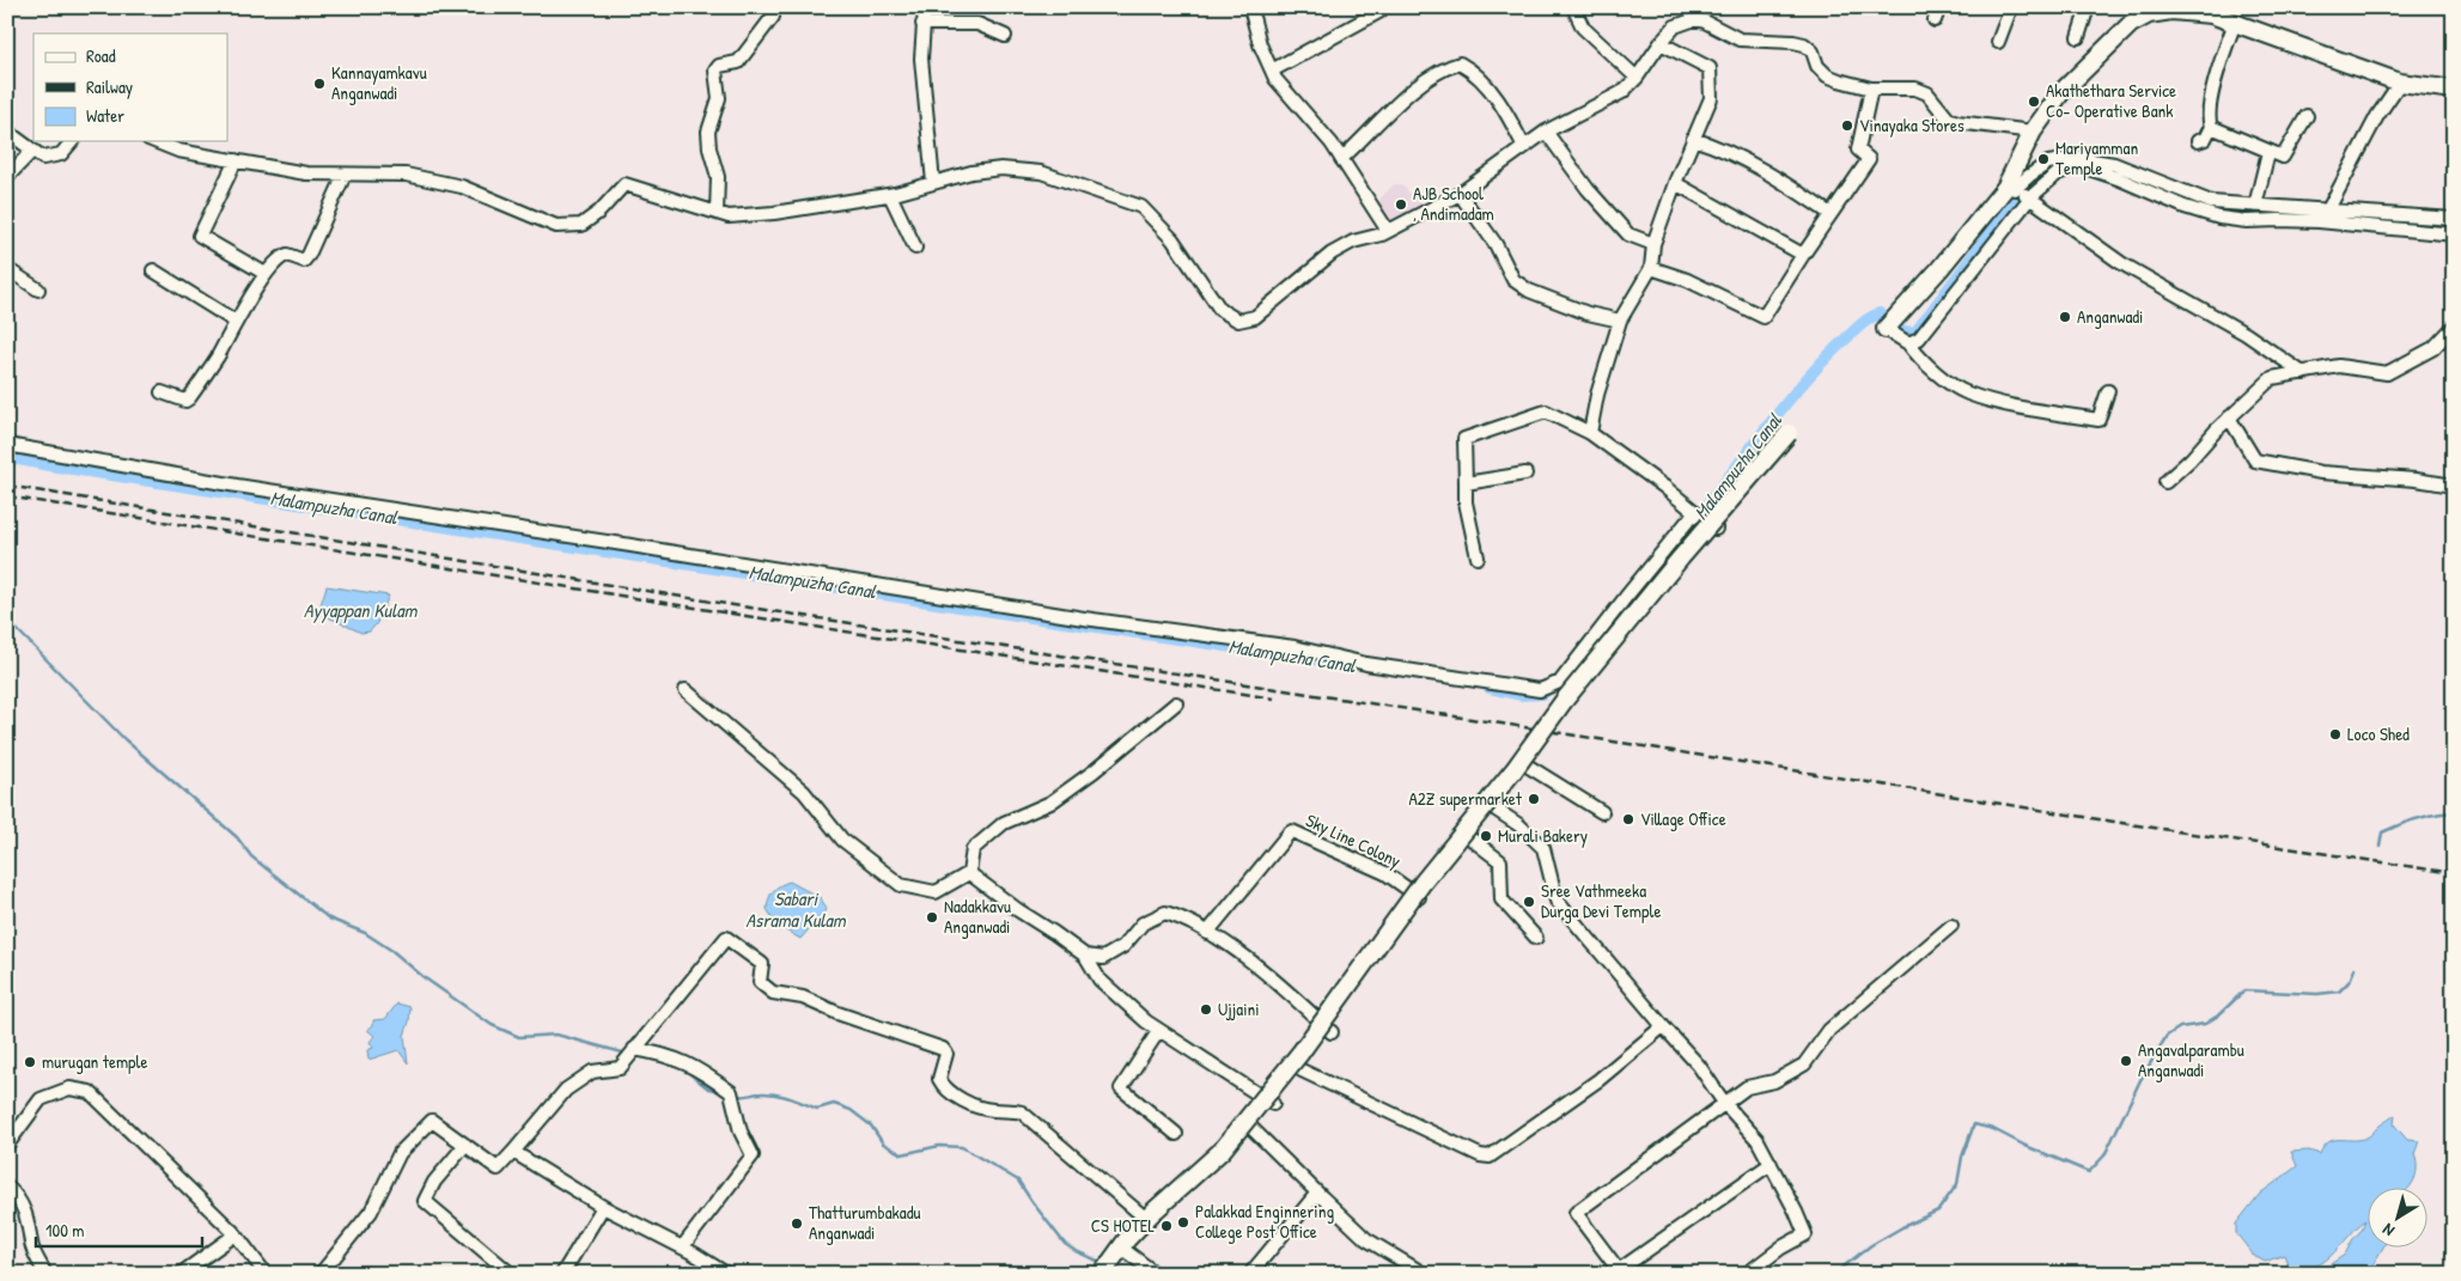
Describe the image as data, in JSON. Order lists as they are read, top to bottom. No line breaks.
{"streets":{"street":["Sky Line Colony"]},"water":["Malampuzha Canal","Ayyappan Kulam","Sabari Asrama Kulam"],"places":["Kannayamkavu Anganwadi","Akathethara Service Co- Operative Bank","Vinayaka Stores","Mariyamman Temple","AJB School , Andimadam","Anganwadi","Loco Shed","A2Z supermarket","Village Office","Murali Bakery","Sree Vathmeeka Durga Devi Temple","Nadakkavu Anganwadi","Ujjaini","Angavalparambu Anganwadi","murugan temple","Palakkad Enginnering College Post Office","Thatturumbakadu Anganwadi","CS HOTEL"],"legend":["Road","Railway","Water"],"scale_bar":"100 m","north":"bottom left"}
